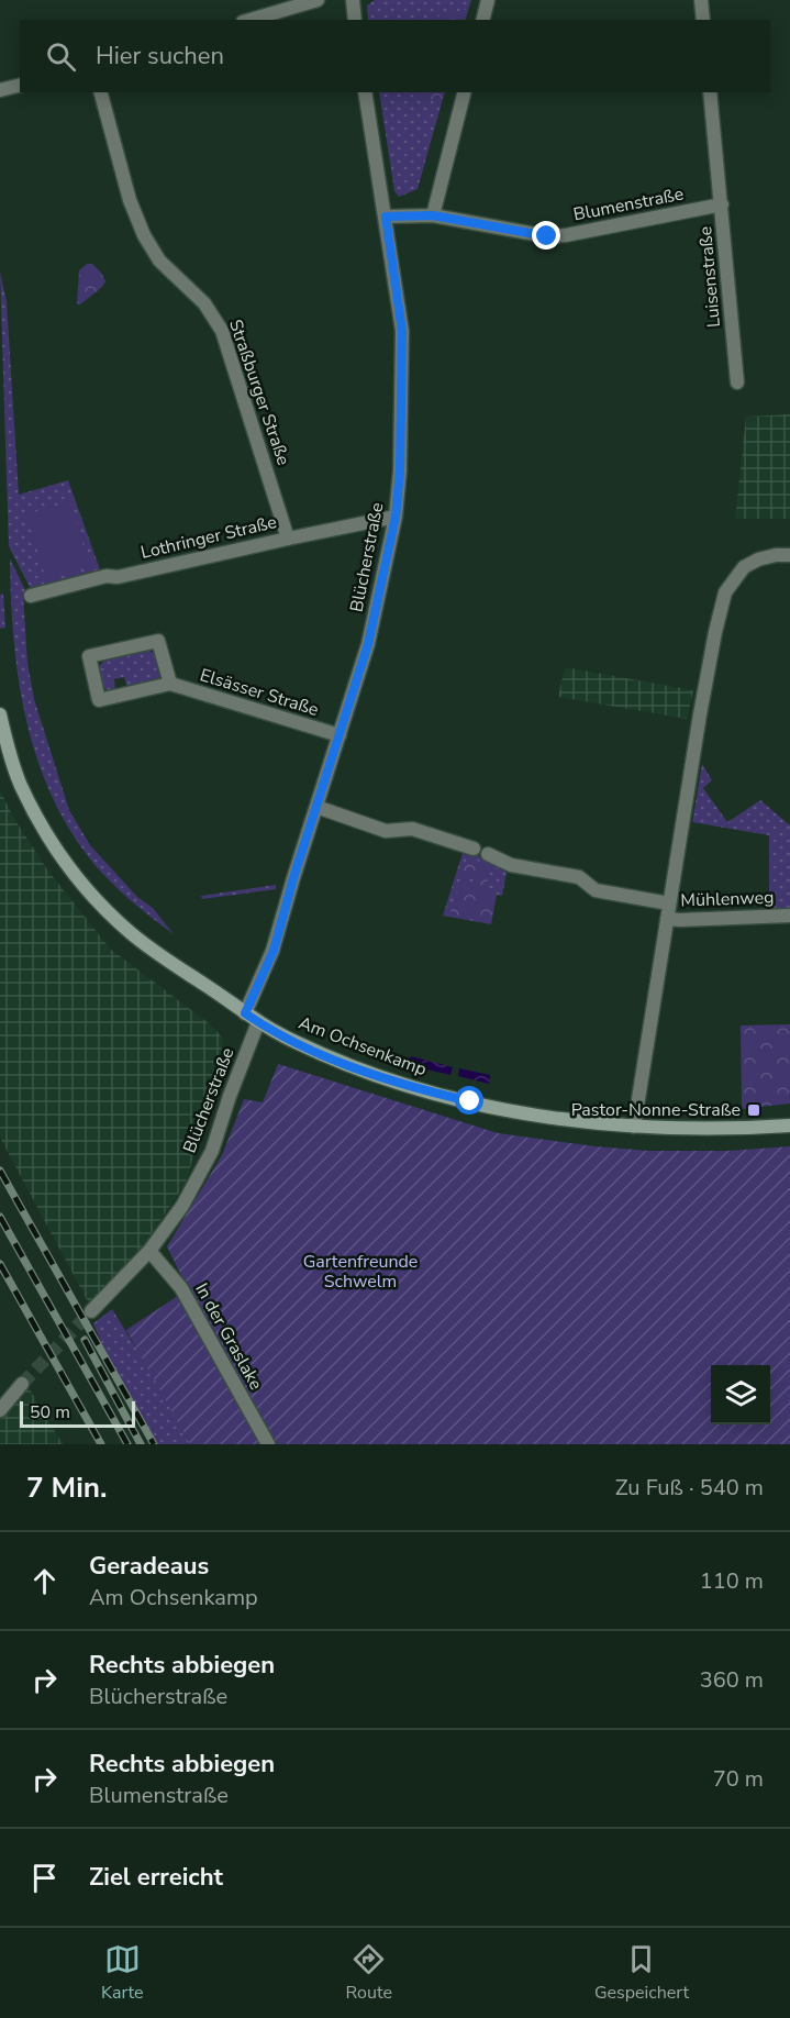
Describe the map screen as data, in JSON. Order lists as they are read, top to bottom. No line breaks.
{"streets":{"main road":["Am Ochsenkamp"],"street":["Blumenstraße","Luisenstraße","Straßburger Straße","Lothringer Straße","Blücherstraße","Elsässer Straße","Mühlenweg","In der Graslake"]},"crossings":[["Blumenstraße","Luisenstraße"],["Blumenstraße","Blücherstraße"],["Straßburger Straße","Lothringer Straße"],["Lothringer Straße","Blücherstraße"],["Blücherstraße","Elsässer Straße"],["Blücherstraße","Am Ochsenkamp"],["Blücherstraße","In der Graslake"]],"parks":["Gartenfreunde Schwelm"],"places":{"transit":["Pastor-Nonne-Straße"]},"scale_bar":"50 m","page":{"search":"Hier suchen","scale":"50 m","heading":["7 Min.","Zu Fuß · 540 m"],"list":[["Geradeaus","Am Ochsenkamp","110 m"],["Rechts abbiegen","Blücherstraße","360 m"],["Rechts abbiegen","Blumenstraße","70 m"],"Ziel erreicht"],"nav":["Karte","Route","Gespeichert"]}}
